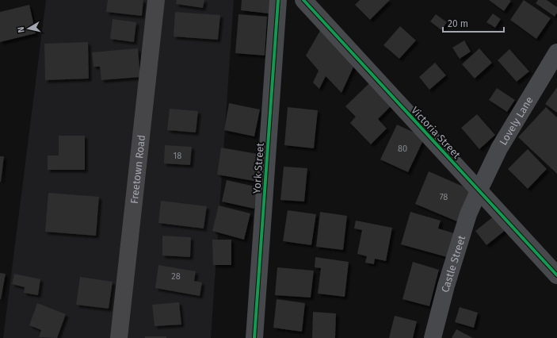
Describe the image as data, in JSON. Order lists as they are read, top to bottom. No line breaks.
{"streets":{"main road":["Freetown Road"],"street":["Lovely Lane","Victoria Street","York Street","Castle Street"]},"crossings":[["Lovely Lane","Victoria Street"],["Lovely Lane","Castle Street"],["Victoria Street","Castle Street"]],"house_numbers":["80","18","78","28"],"scale_bar":"20 m","north":"left"}
